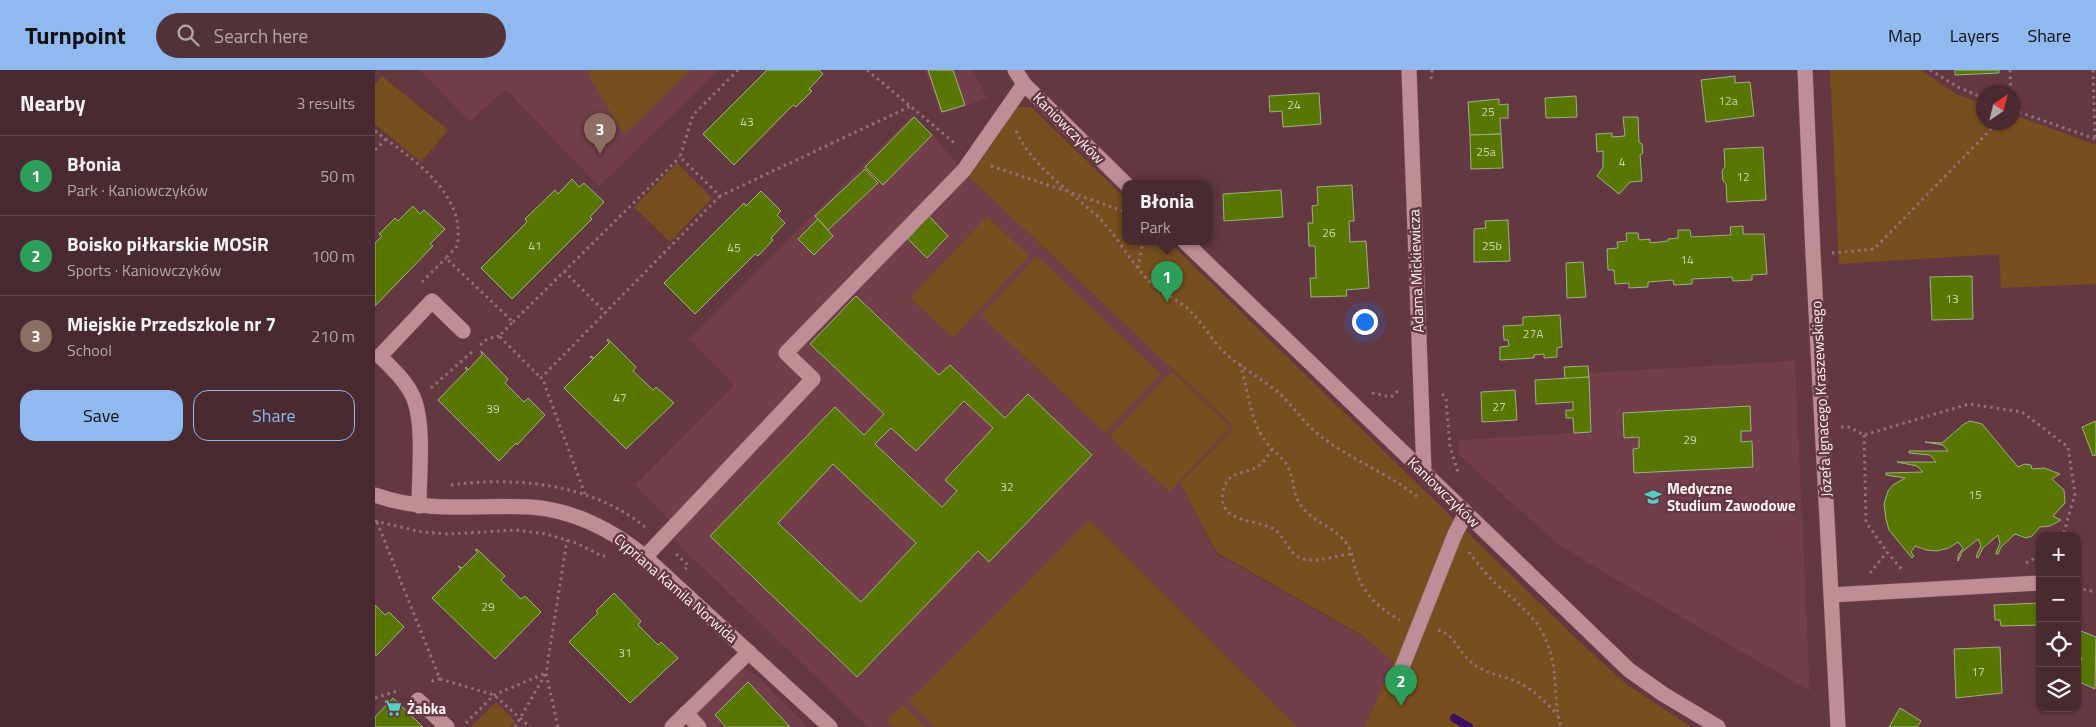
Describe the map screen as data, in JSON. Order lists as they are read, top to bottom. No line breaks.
{"streets":{"street":["Kaniowczyków","Adama Mickiewicza","Józefa Ignacego Kraszewskiego","Cypriana Kamila Norwida"]},"crossings":[["Kaniowczyków","Adama Mickiewicza"]],"places":{"school or university":["Medyczne Studium Zawodowe"],"supermarket":["Żabka"]},"house_numbers":["12a","24","25","43","25a","4","12","26","41","25b","45","14","13","27A","47","27","39","29","32","15","29","31","17"],"north":"top right","page":{"header":"Turnpoint","search":"Search here","nav":["Map","Layers","Share"],"heading":["Nearby","3 results"],"pins":["3","1","2"],"list":[{"mark":"1","name":"Błonia","note":"Park · Kaniowczyków","value":"50 m"},{"mark":"2","name":"Boisko piłkarskie MOSiR","note":"Sports · Kaniowczyków","value":"100 m"},{"mark":"3","name":"Miejskie Przedszkole nr 7","note":"School","value":"210 m"}],"popup":["Błonia","Park"],"buttons":["Save","Share"],"map_buttons":["+","−"]}}
